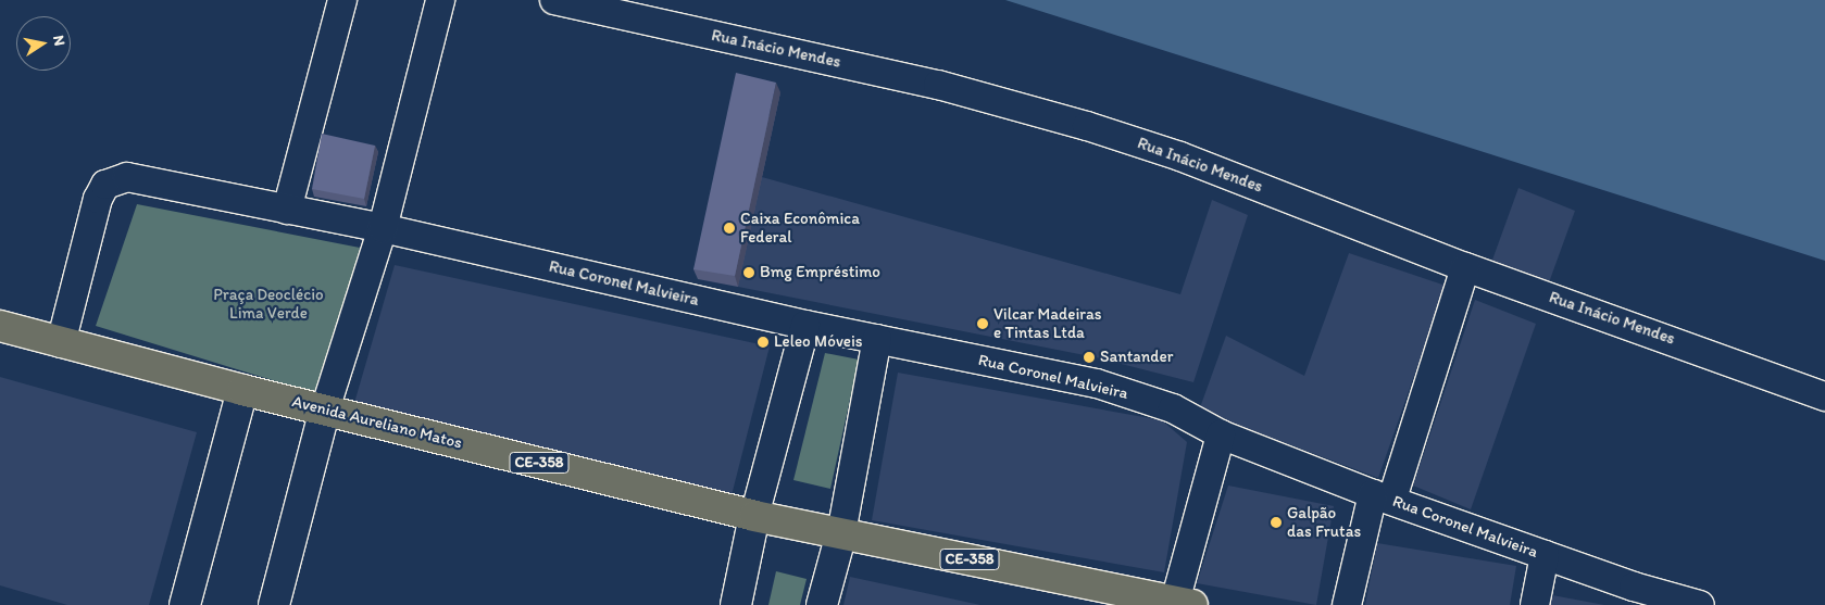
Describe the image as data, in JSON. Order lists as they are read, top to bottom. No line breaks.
{"streets":{"main road":["Avenida Aureliano Matos","CE-358"],"street":["Rua Inácio Mendes","Rua Coronel Malvieira"]},"crossings":[["Rua Coronel Malvieira","Avenida Aureliano Matos"],["Avenida Aureliano Matos","CE-358"]],"parks":["Praça Deoclécio Lima Verde"],"places":["Caixa Econômica Federal","Bmg Empréstimo","Vilcar Madeiras e Tintas Ltda","Leleo Móveis","Santander","Galpão das Frutas"],"north":"right"}
